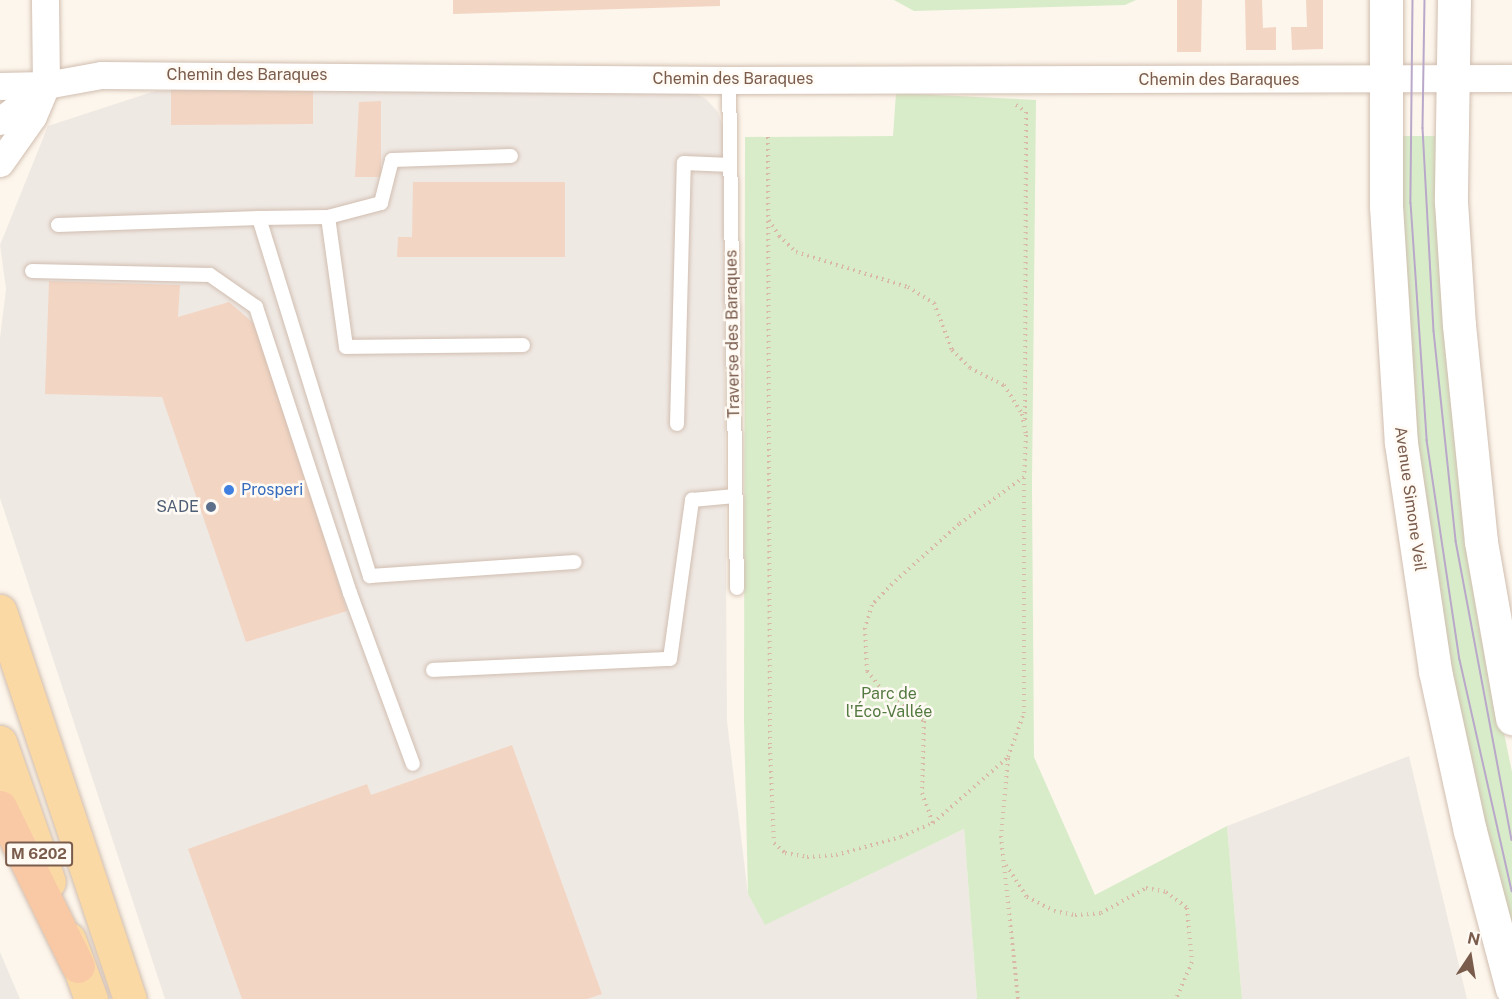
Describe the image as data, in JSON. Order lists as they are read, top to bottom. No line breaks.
{"streets":{"main road":["Avenue Simone Veil","M 6202"],"street":["Chemin des Baraques"],"lane":["Traverse des Baraques"]},"crossings":[["Chemin des Baraques","Traverse des Baraques"],["Chemin des Baraques","Avenue Simone Veil"]],"parks":["Parc de l'Éco-Vallée"],"places":["Prosperi","SADE"],"north":"top"}
